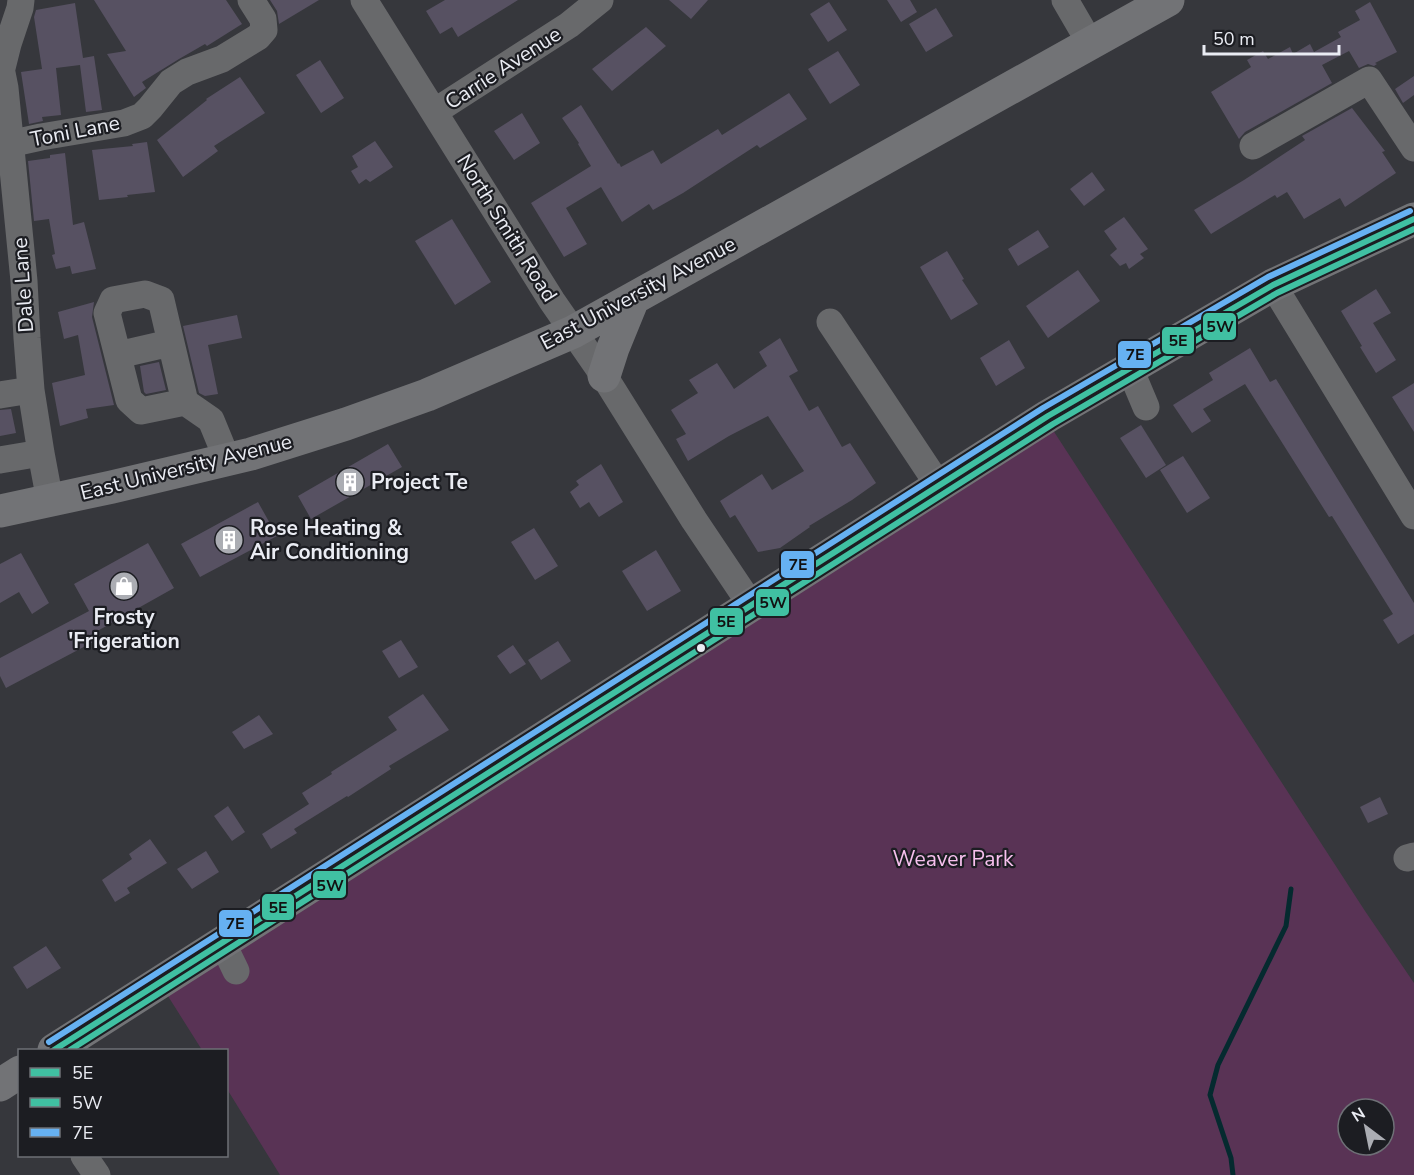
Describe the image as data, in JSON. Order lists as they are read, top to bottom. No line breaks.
{"streets":{"main road":["East University Avenue"],"street":["Carrie Avenue","Toni Lane","North Smith Road","Dale Lane"]},"crossings":[["Carrie Avenue","North Smith Road"],["Toni Lane","Dale Lane"],["North Smith Road","East University Avenue"],["Dale Lane","East University Avenue"]],"parks":["Weaver Park"],"places":{"building":["Project Te","Rose Heating & Air Conditioning"],"shop":["Frosty 'Frigeration"]},"lines":["transit line 7E","transit line 5E","transit line 5W"],"legend":["5E","5W","7E"],"scale_bar":"50 m","north":"top left"}
